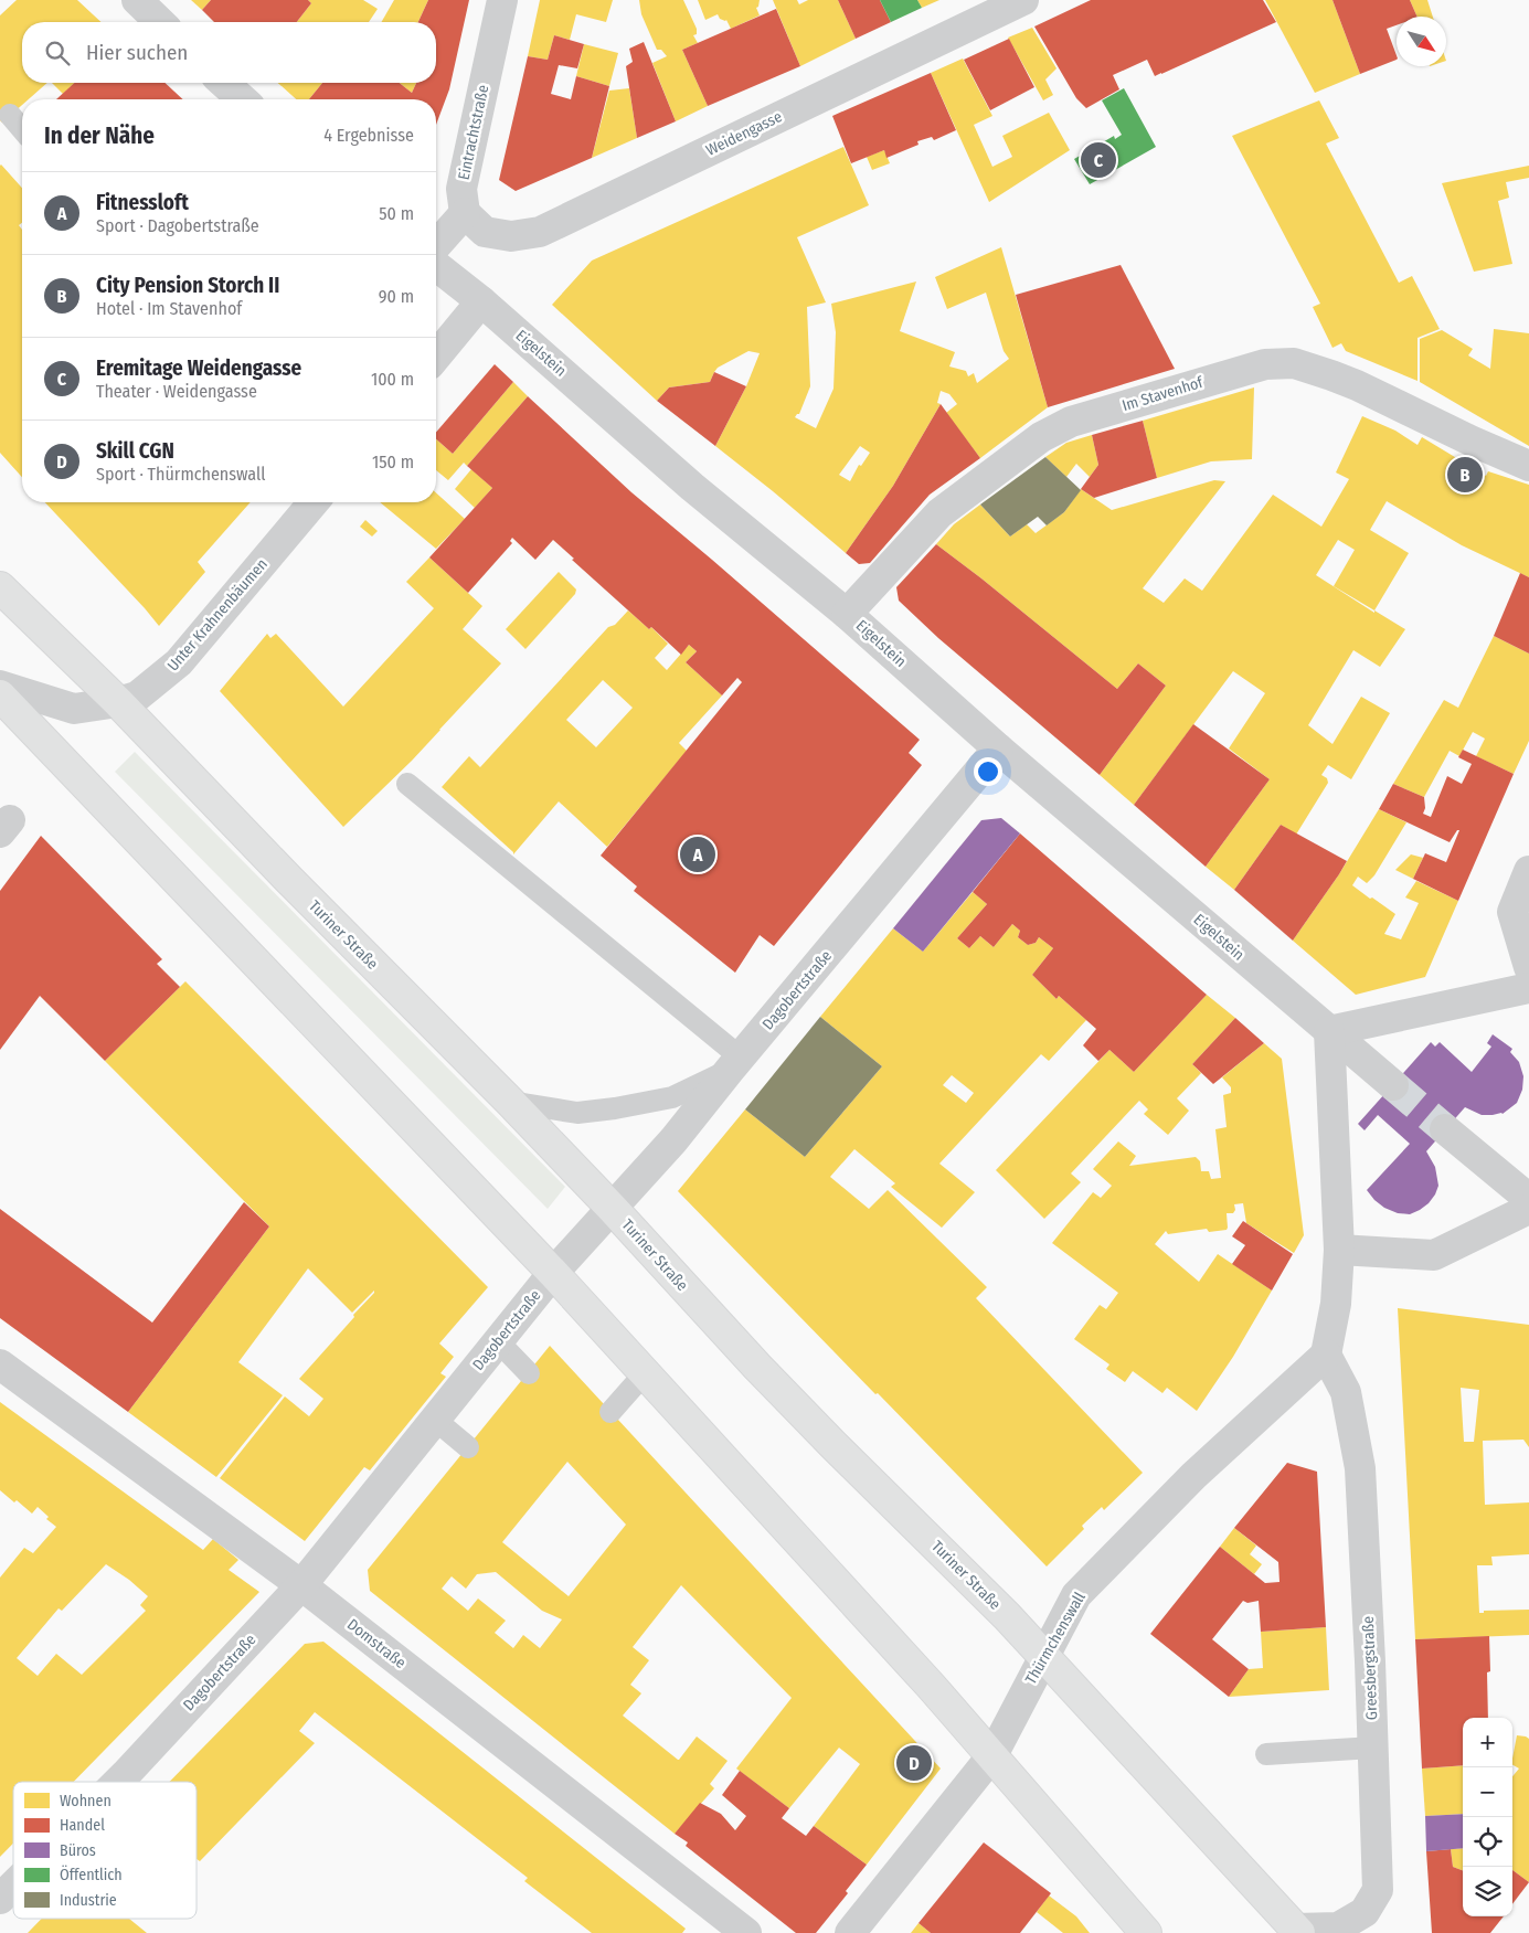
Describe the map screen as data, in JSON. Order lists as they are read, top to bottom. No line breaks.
{"streets":{"main road":["Turiner Straße"],"street":["Eintrachtstraße","Weidengasse","Eigelstein","Im Stavenhof","Unter Krahnenbäumen","Dagobertstraße","Thürmchenswall","Domstraße","Greesbergstraße"]},"crossings":[["Eintrachtstraße","Weidengasse"],["Eigelstein","Im Stavenhof"],["Eigelstein","Dagobertstraße"],["Unter Krahnenbäumen","Turiner Straße"],["Turiner Straße","Dagobertstraße"],["Turiner Straße","Thürmchenswall"],["Turiner Straße","Greesbergstraße"],["Dagobertstraße","Domstraße"],["Thürmchenswall","Greesbergstraße"]],"legend":["Wohnen","Handel","Büros","Öffentlich","Industrie"],"north":"bottom right","page":{"search":"Hier suchen","heading":["In der Nähe","4 Ergebnisse"],"pins":["C","B","A","D"],"list":[{"mark":"A","name":"Fitnessloft","note":"Sport · Dagobertstraße","value":"50 m"},{"mark":"B","name":"City Pension Storch II","note":"Hotel · Im Stavenhof","value":"90 m"},{"mark":"C","name":"Eremitage Weidengasse","note":"Theater · Weidengasse","value":"100 m"},{"mark":"D","name":"Skill CGN","note":"Sport · Thürmchenswall","value":"150 m"}],"map_buttons":["+","−"]}}
